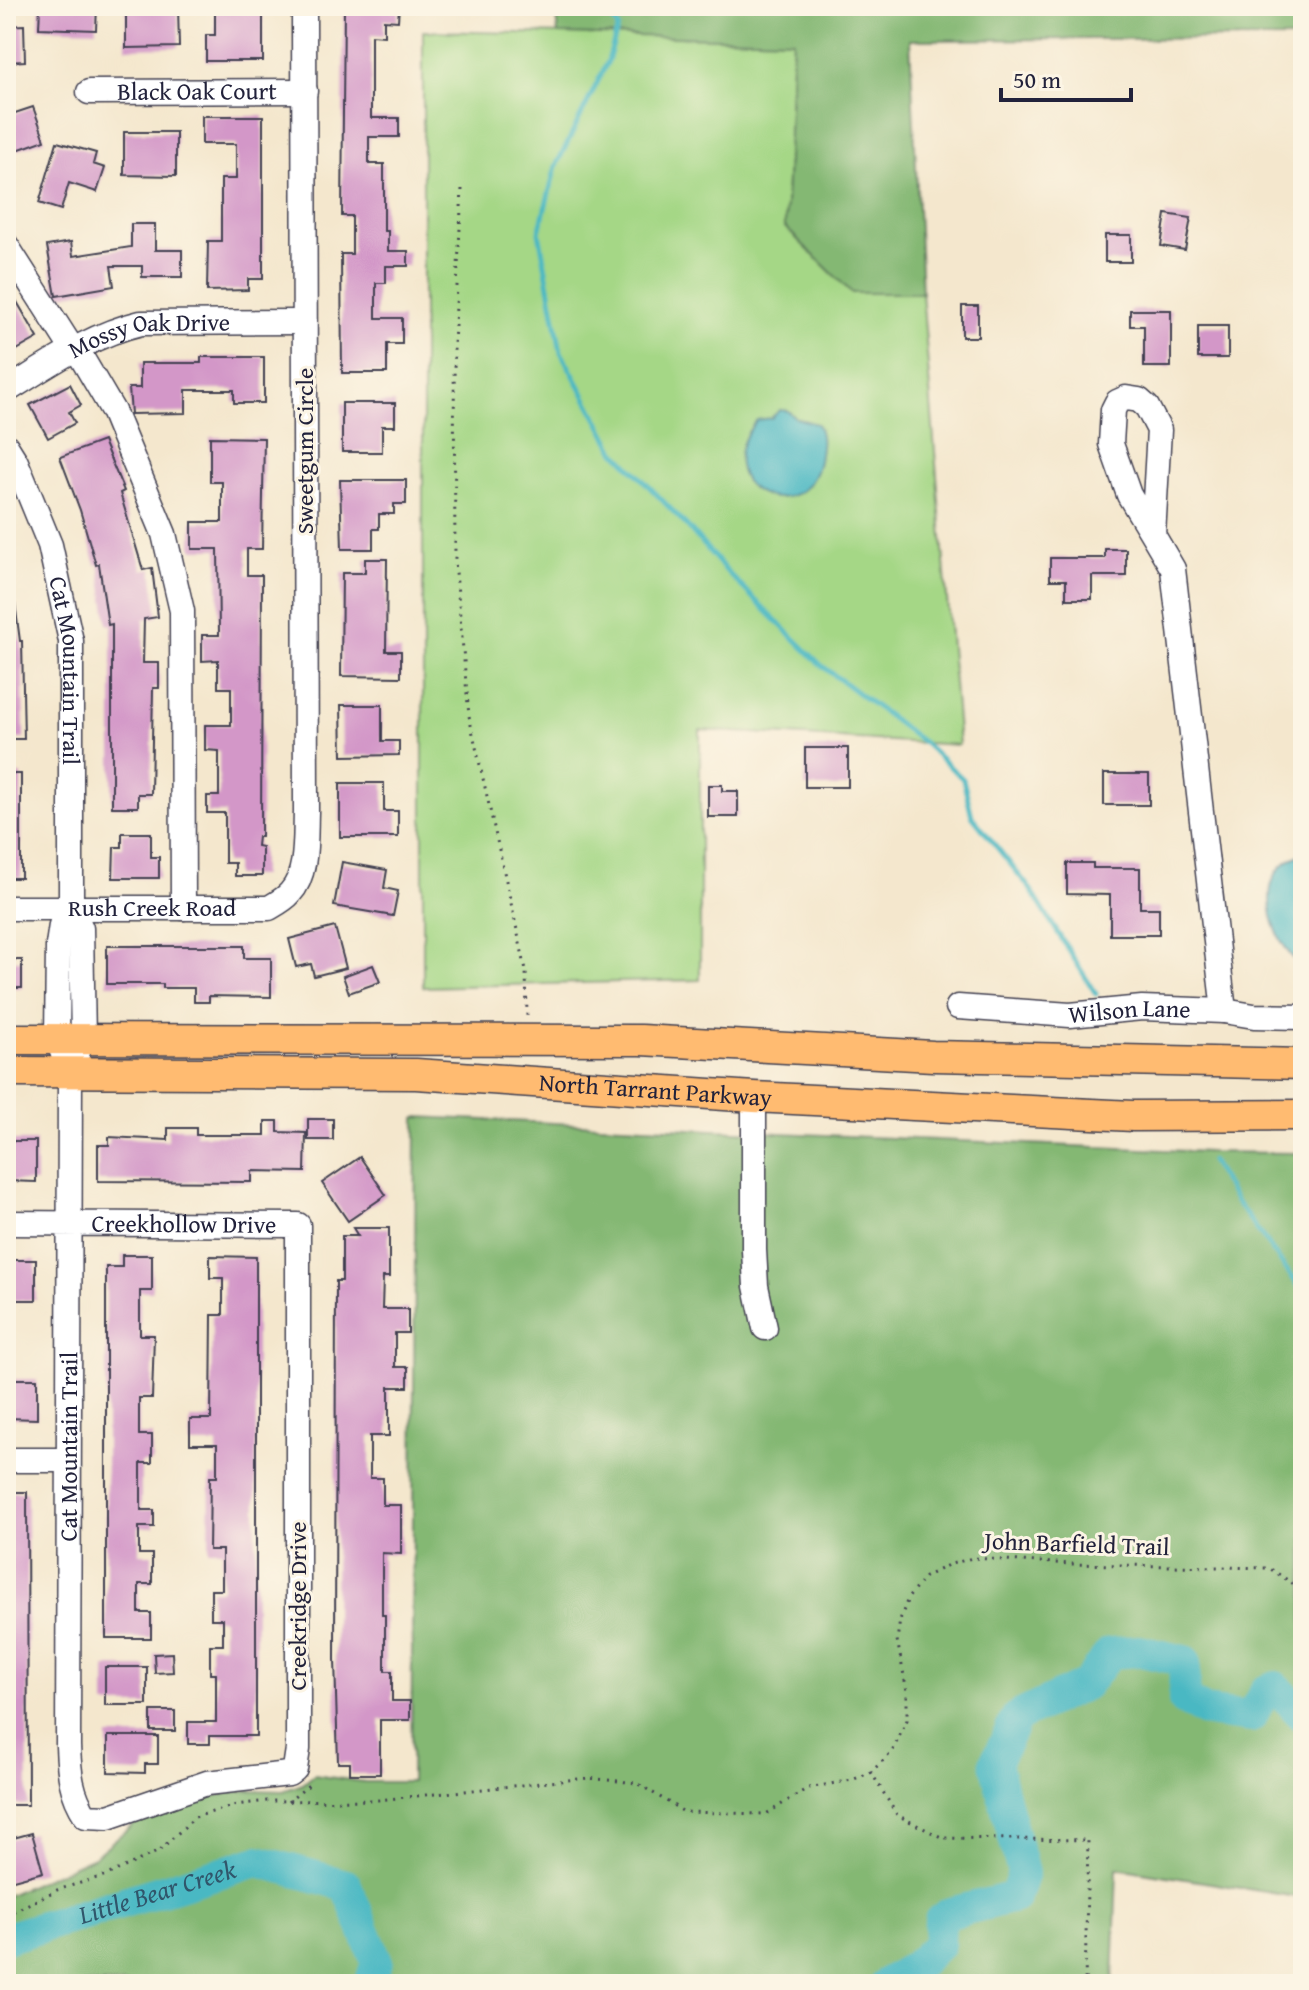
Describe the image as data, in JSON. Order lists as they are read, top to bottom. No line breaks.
{"streets":{"main road":["North Tarrant Parkway"],"street":["Black Oak Court","Mossy Oak Drive","Sweetgum Circle","Cat Mountain Trail","Rush Creek Road","Wilson Lane","Creekhollow Drive","Creekridge Drive"],"path":["John Barfield Trail"]},"crossings":[["Black Oak Court","Sweetgum Circle"],["Mossy Oak Drive","Sweetgum Circle"],["Sweetgum Circle","Rush Creek Road"],["Cat Mountain Trail","Rush Creek Road"],["Cat Mountain Trail","North Tarrant Parkway"],["Cat Mountain Trail","Creekhollow Drive"],["Cat Mountain Trail","Creekridge Drive"],["Creekhollow Drive","Creekridge Drive"]],"water":["Little Bear Creek"],"scale_bar":"50 m"}
